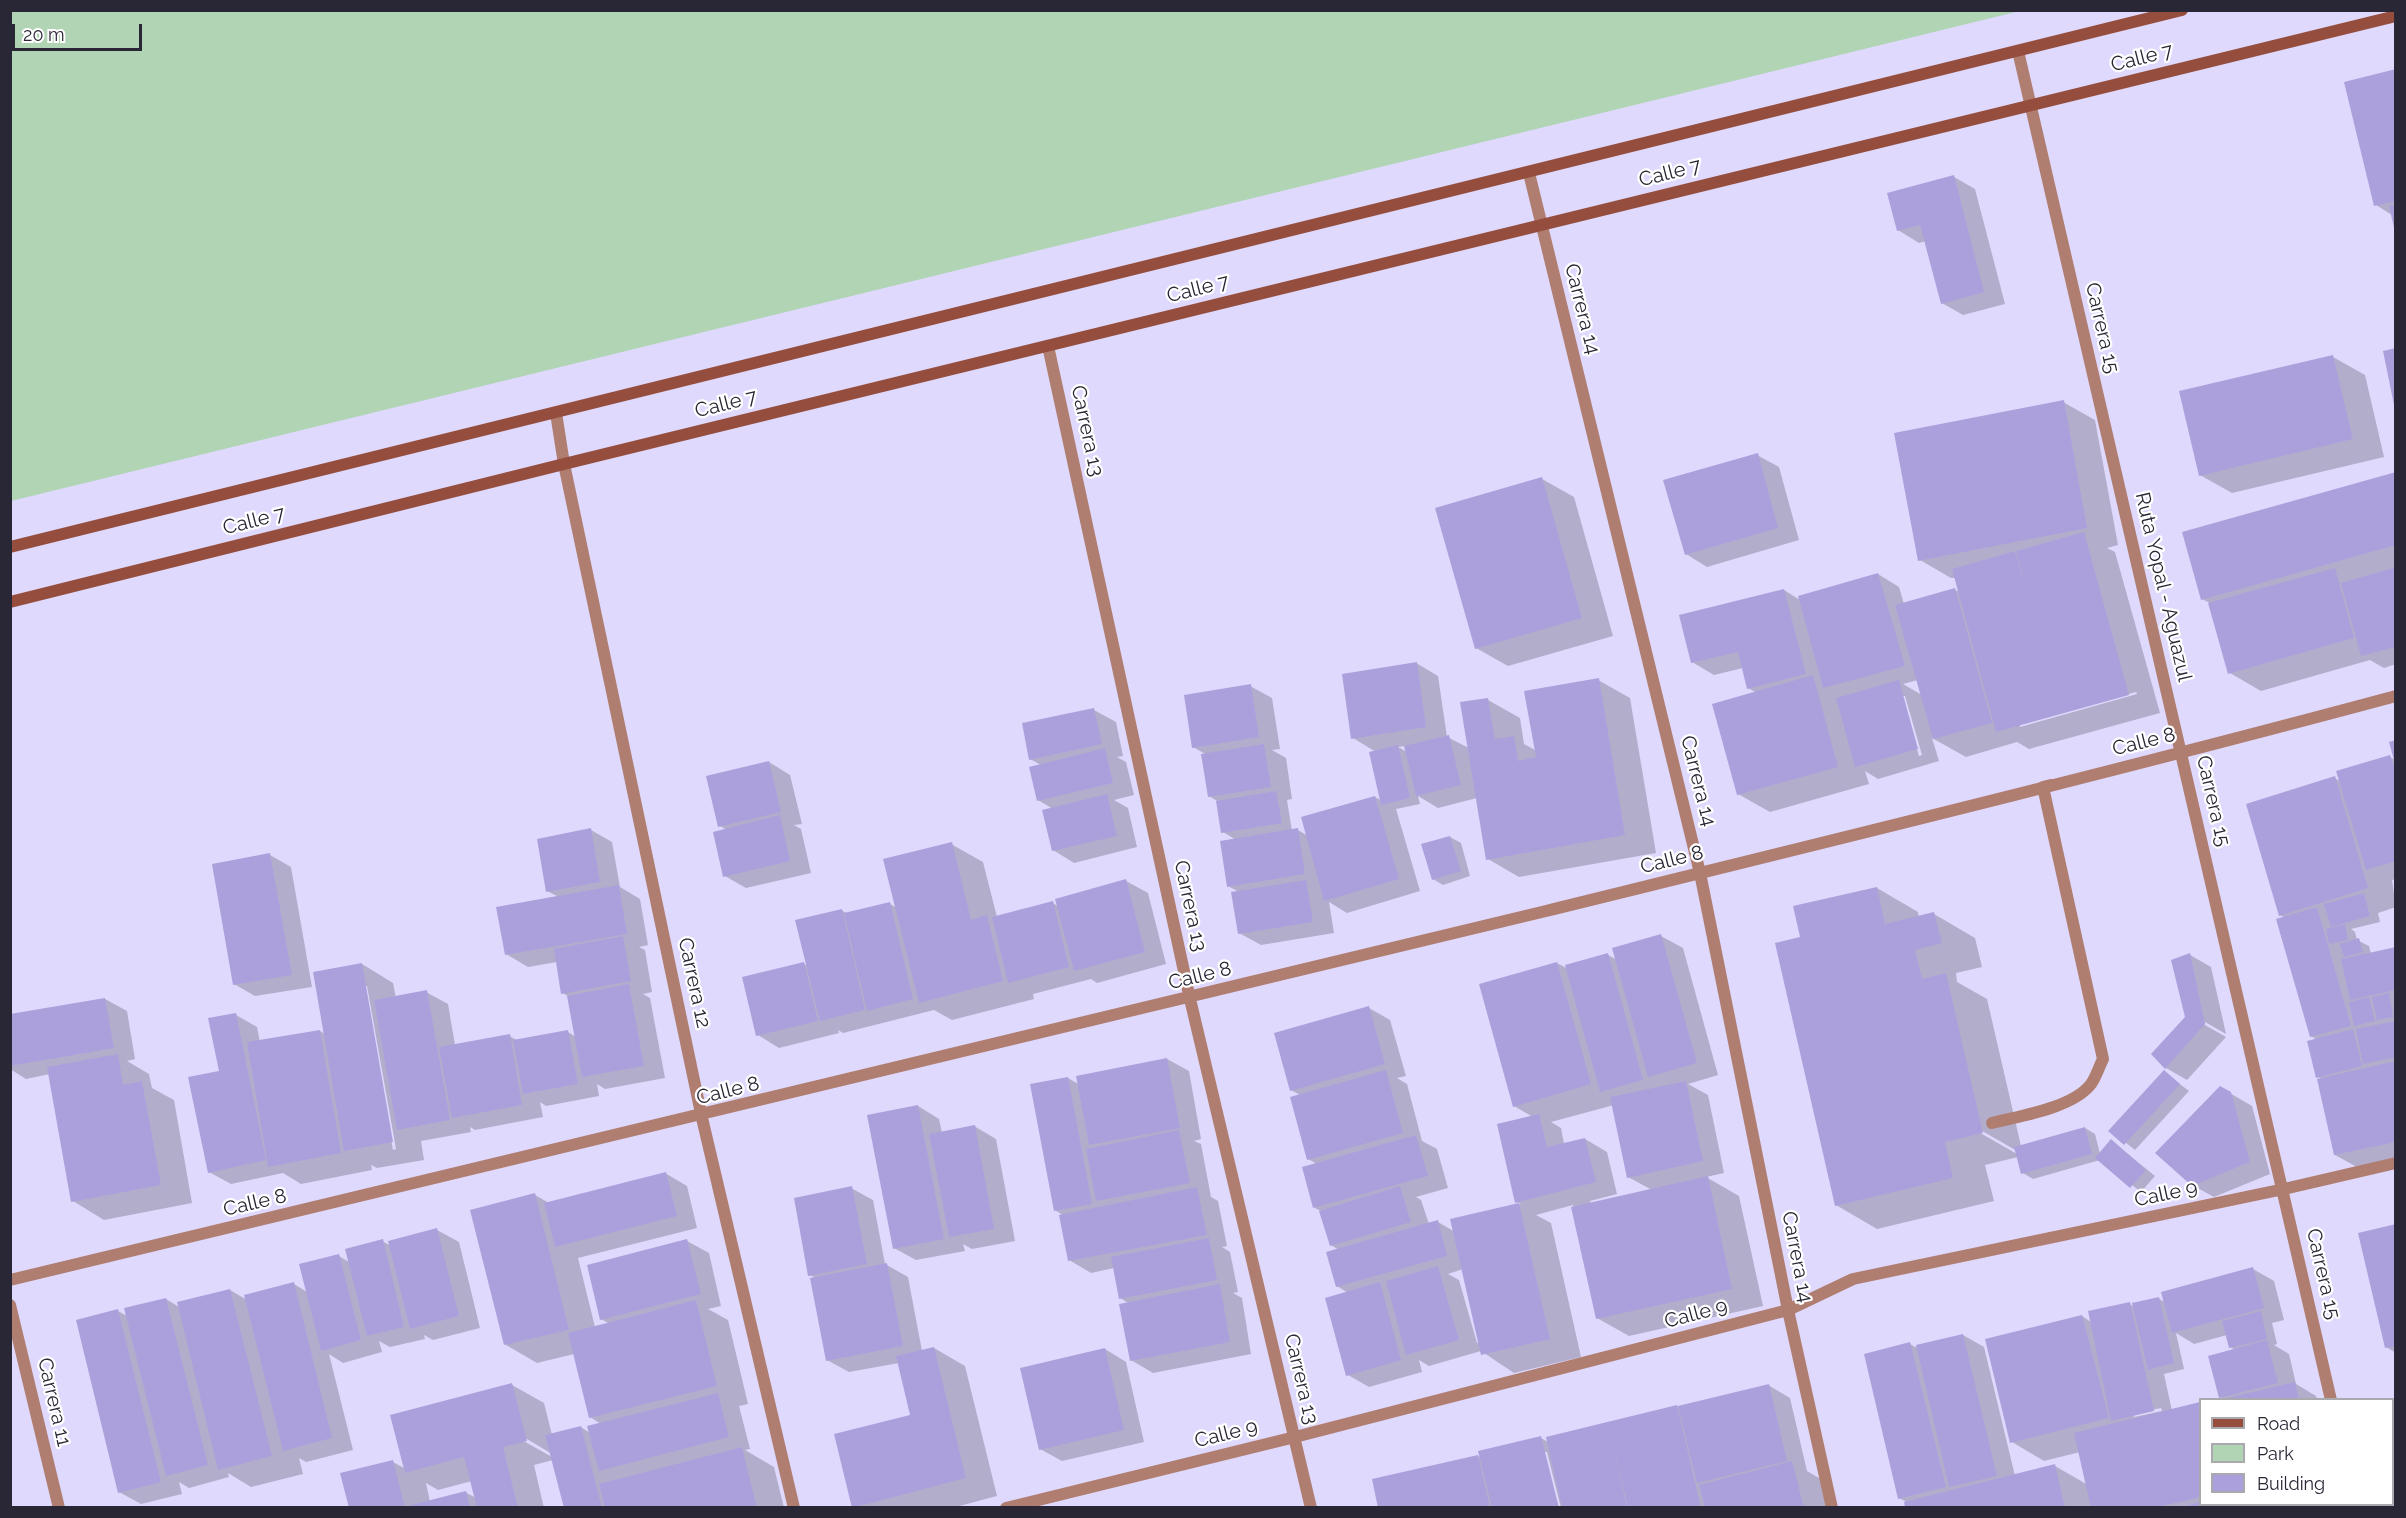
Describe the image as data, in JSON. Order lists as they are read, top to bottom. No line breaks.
{"streets":{"main road":["Calle 7"],"street":["Carrera 14","Carrera 15","Carrera 13","Ruta Yopal - Aguazul","Calle 8","Carrera 12","Calle 9","Carrera 11"]},"crossings":[["Calle 7","Carrera 14"],["Calle 7","Carrera 13"],["Calle 7","Ruta Yopal - Aguazul"],["Calle 7","Carrera 12"],["Carrera 14","Calle 8"],["Carrera 14","Calle 9"],["Carrera 15","Ruta Yopal - Aguazul"],["Carrera 15","Calle 8"],["Carrera 15","Calle 9"],["Carrera 13","Calle 8"],["Carrera 13","Calle 9"],["Ruta Yopal - Aguazul","Calle 8"],["Calle 8","Carrera 12"]],"legend":["Road","Park","Building"],"scale_bar":"20 m"}
